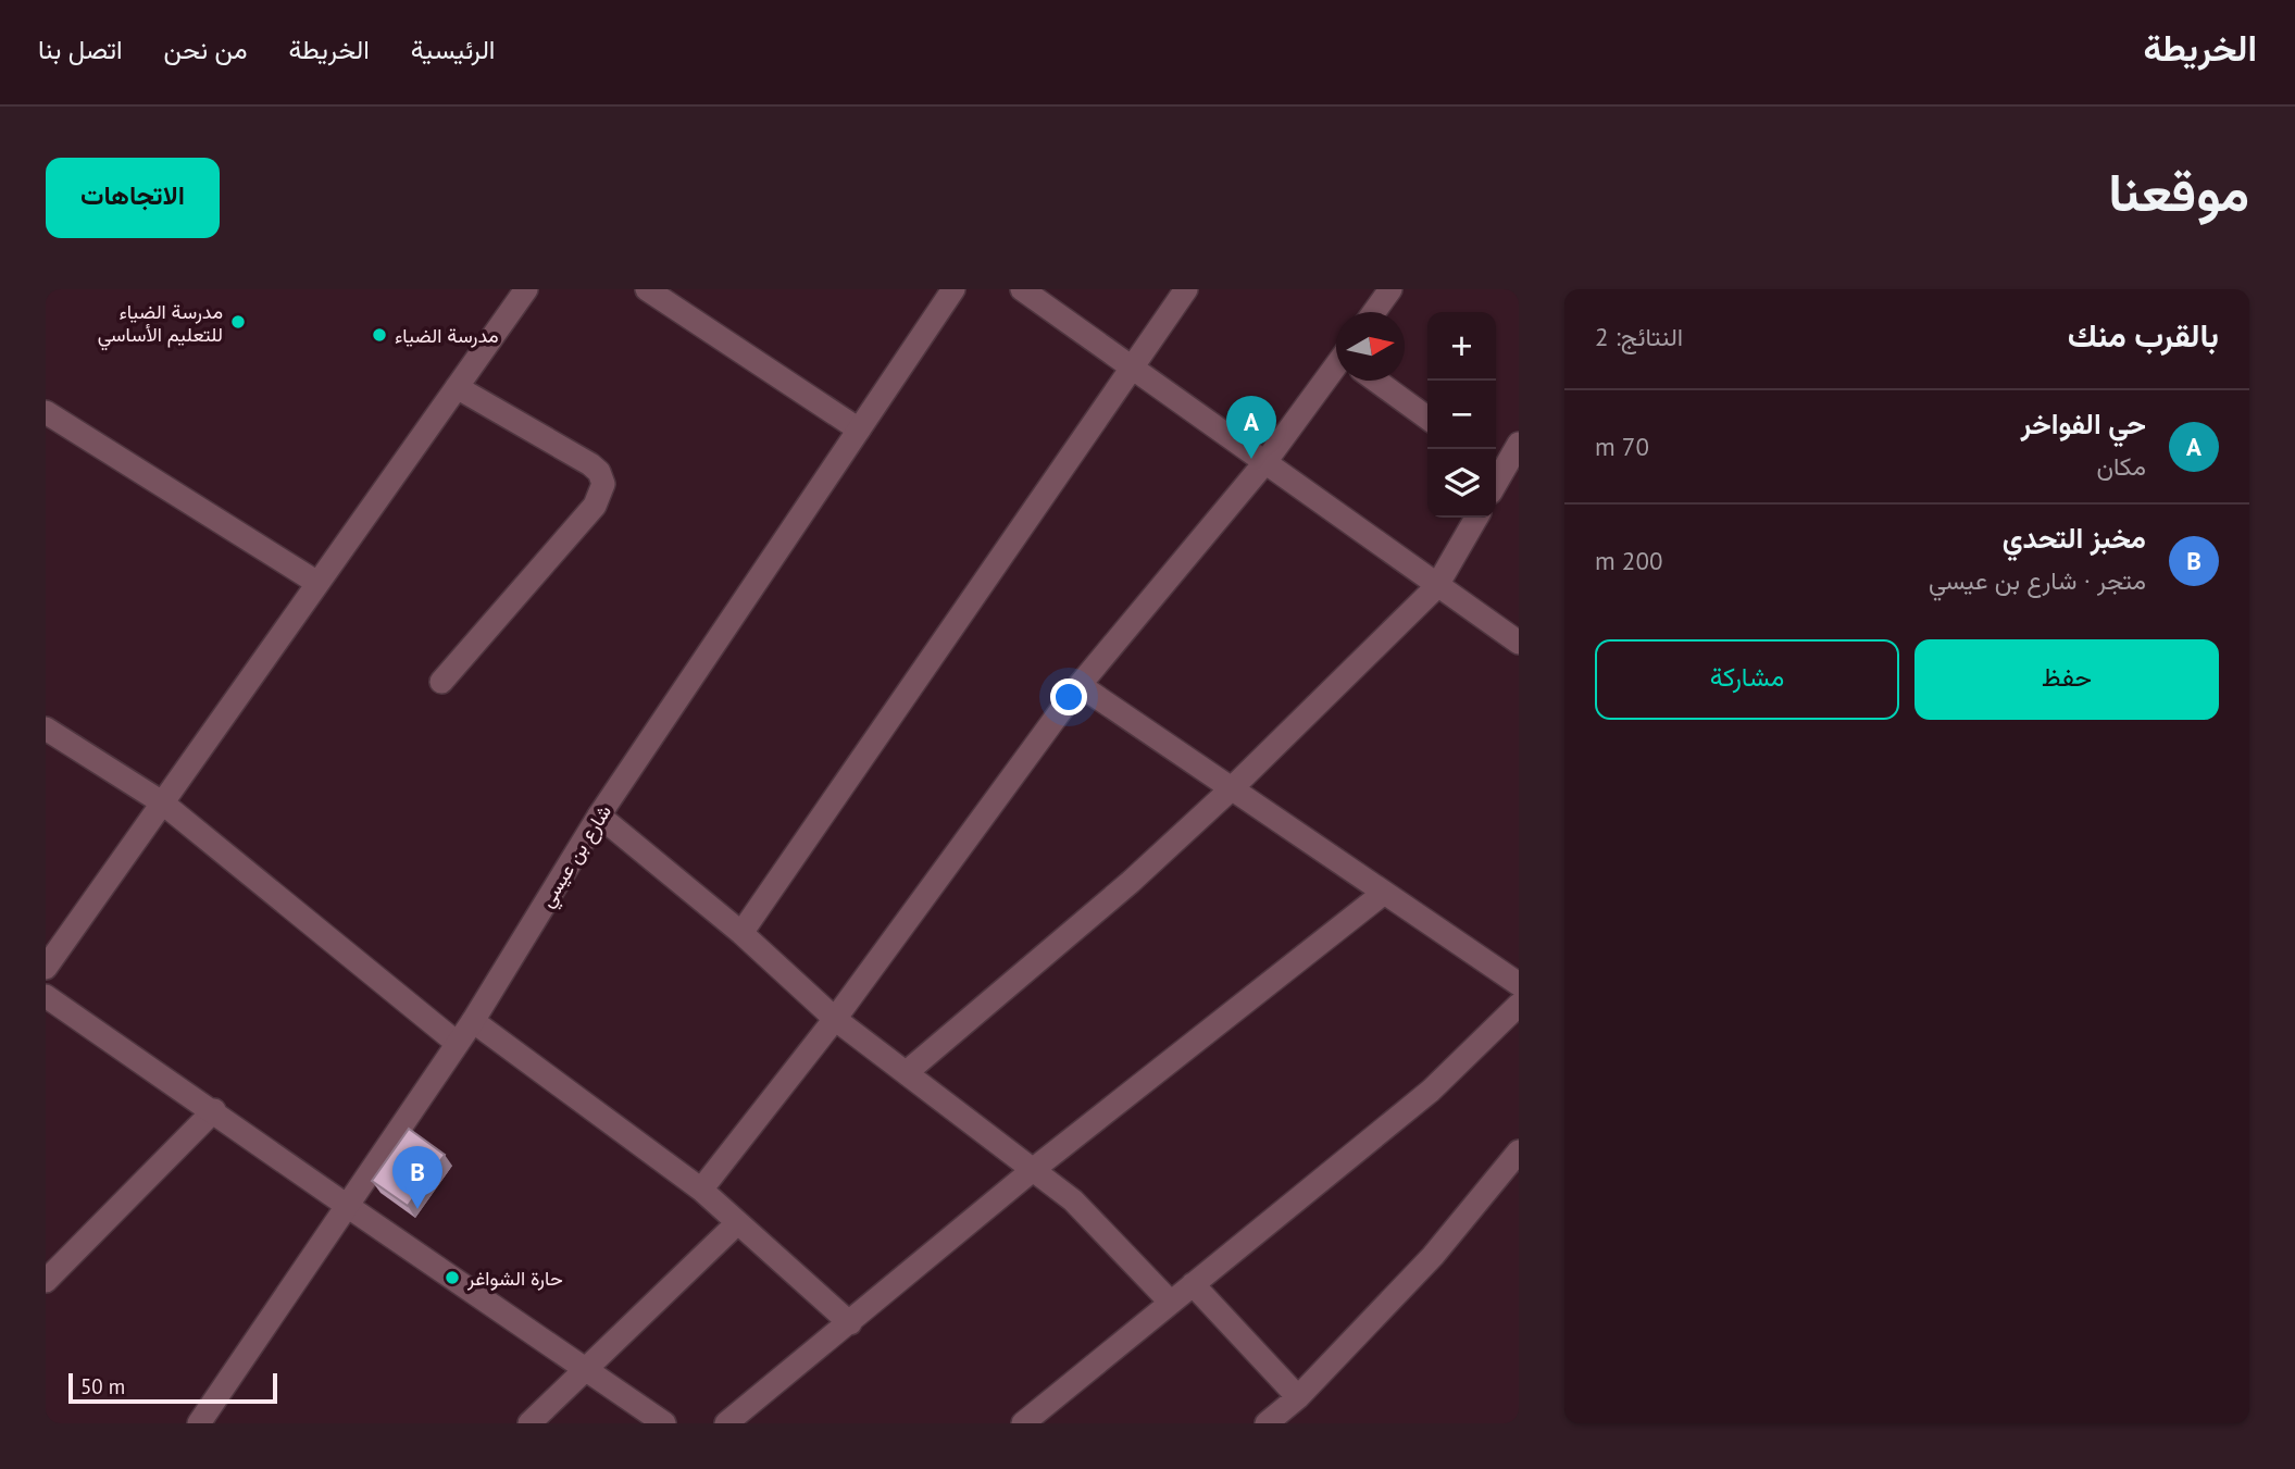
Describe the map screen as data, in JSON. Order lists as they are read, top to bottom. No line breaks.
{"streets":{"street":["شارع بن عيسي"]},"places":["مدرسة الضياء للتعليم الأساسي","مدرسة الضياء","حارة الشواغر"],"scale_bar":"50 m","north":"right","page":{"header":"الخريطة","nav":["الرئيسية","الخريطة","من نحن","اتصل بنا"],"title":"موقعنا","buttons":["الاتجاهات",["حفظ","مشاركة"]],"heading":["بالقرب منك","النتائج: 2"],"map_buttons":["+","−"],"list":[{"mark":"A","name":"حي الفواخر","note":"مكان","value":"70 m"},{"mark":"B","name":"مخبز التحدي","note":"متجر · شارع بن عيسي","value":"200 m"}],"pins":["A","B"],"scale":"50 m"}}
